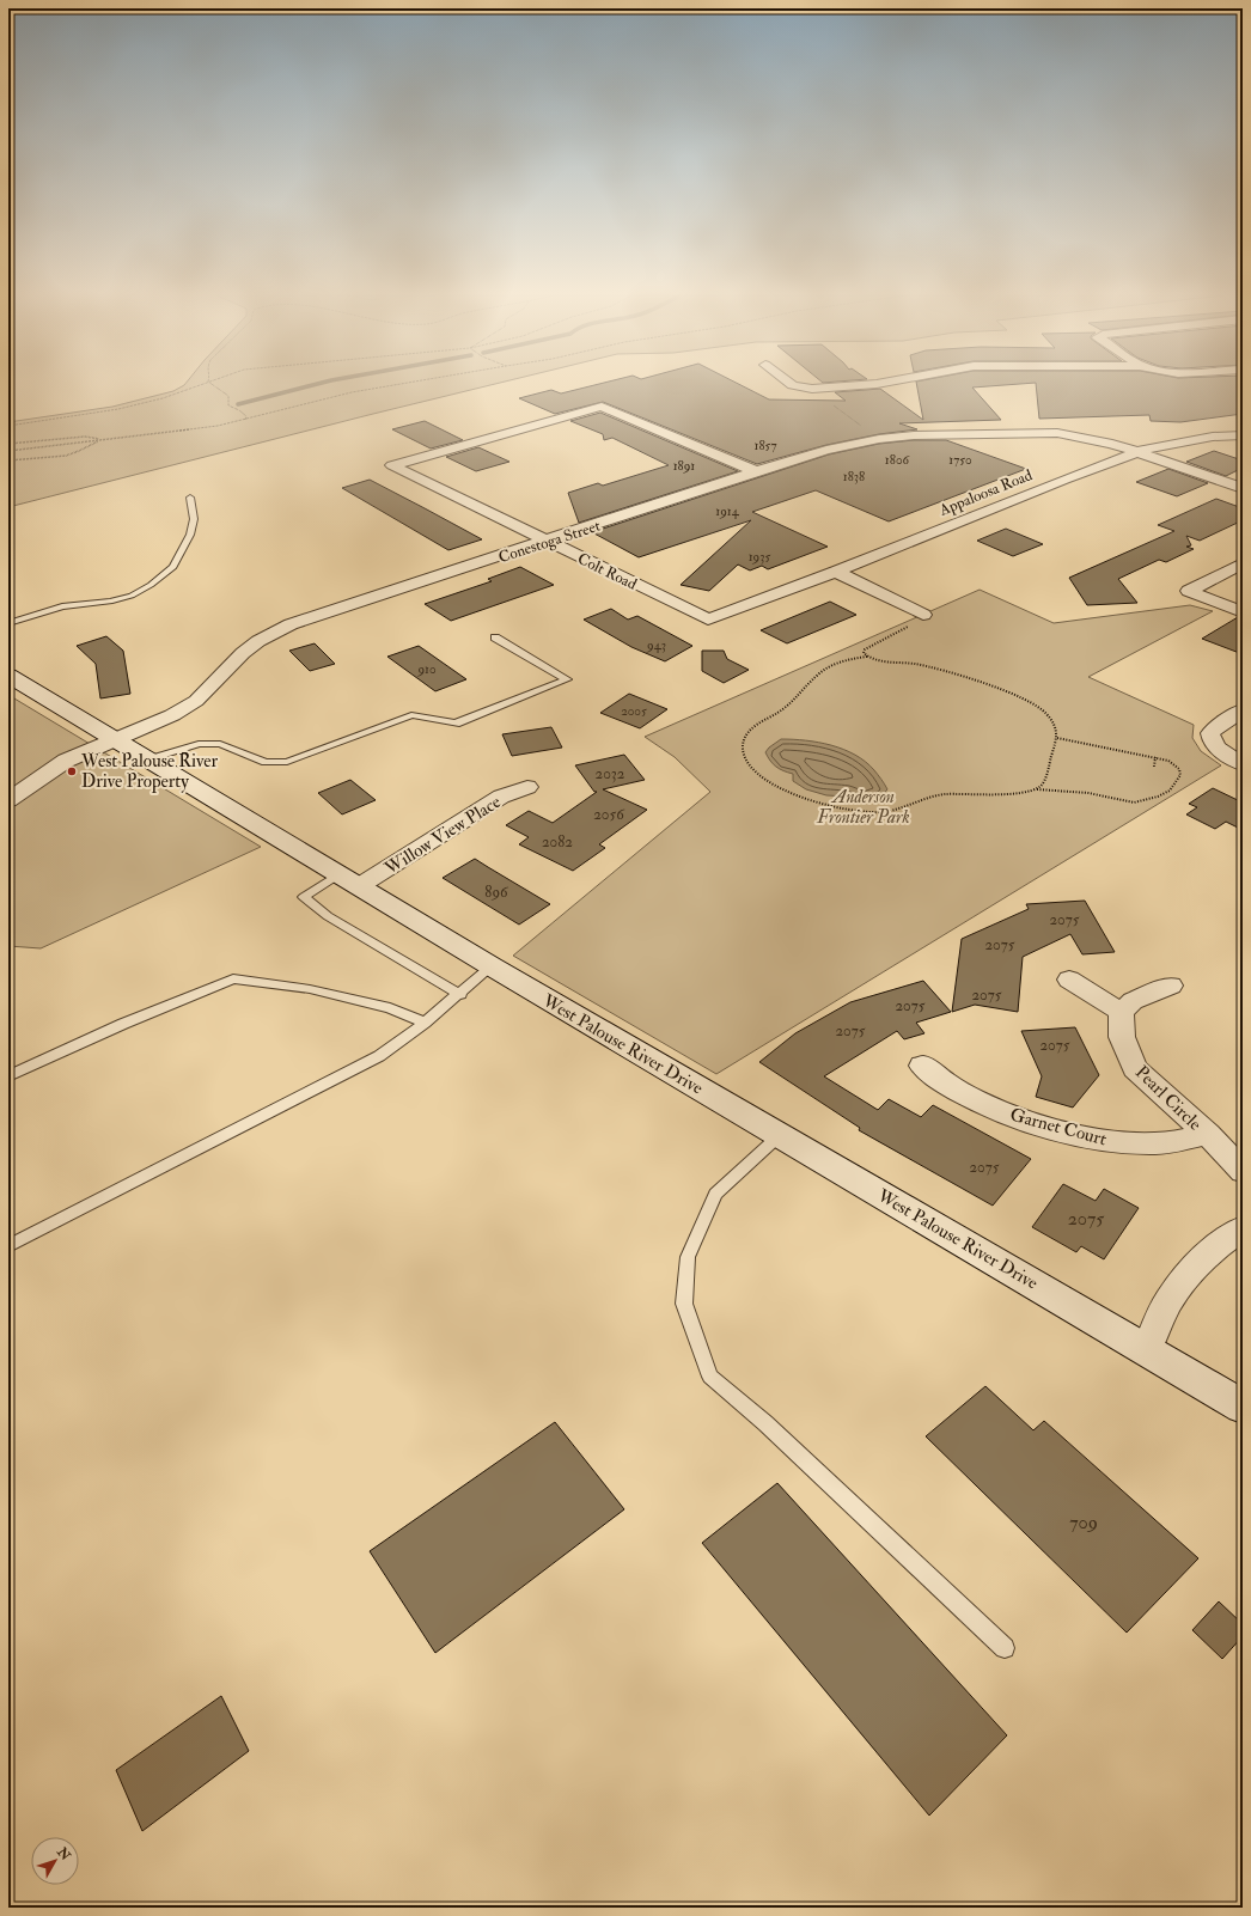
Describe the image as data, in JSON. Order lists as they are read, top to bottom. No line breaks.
{"streets":{"street":["Appaloosa Road","Conestoga Street","Colt Road","Willow View Place","West Palouse River Drive","Pearl Circle","Garnet Court"]},"crossings":[["Appaloosa Road","Conestoga Street"],["Appaloosa Road","Colt Road"],["Conestoga Street","Colt Road"],["Conestoga Street","West Palouse River Drive"],["Willow View Place","West Palouse River Drive"],["Pearl Circle","Garnet Court"]],"parks":["Anderson Frontier Park"],"places":["West Palouse River Drive Property"],"house_numbers":["1857","1806","1750","1891","1838","1914","1935","943","910","2005","2032","2056","2082","896","2075","2075","2075","2075","2075","2075","2075","2075","709"],"north":"top right"}
